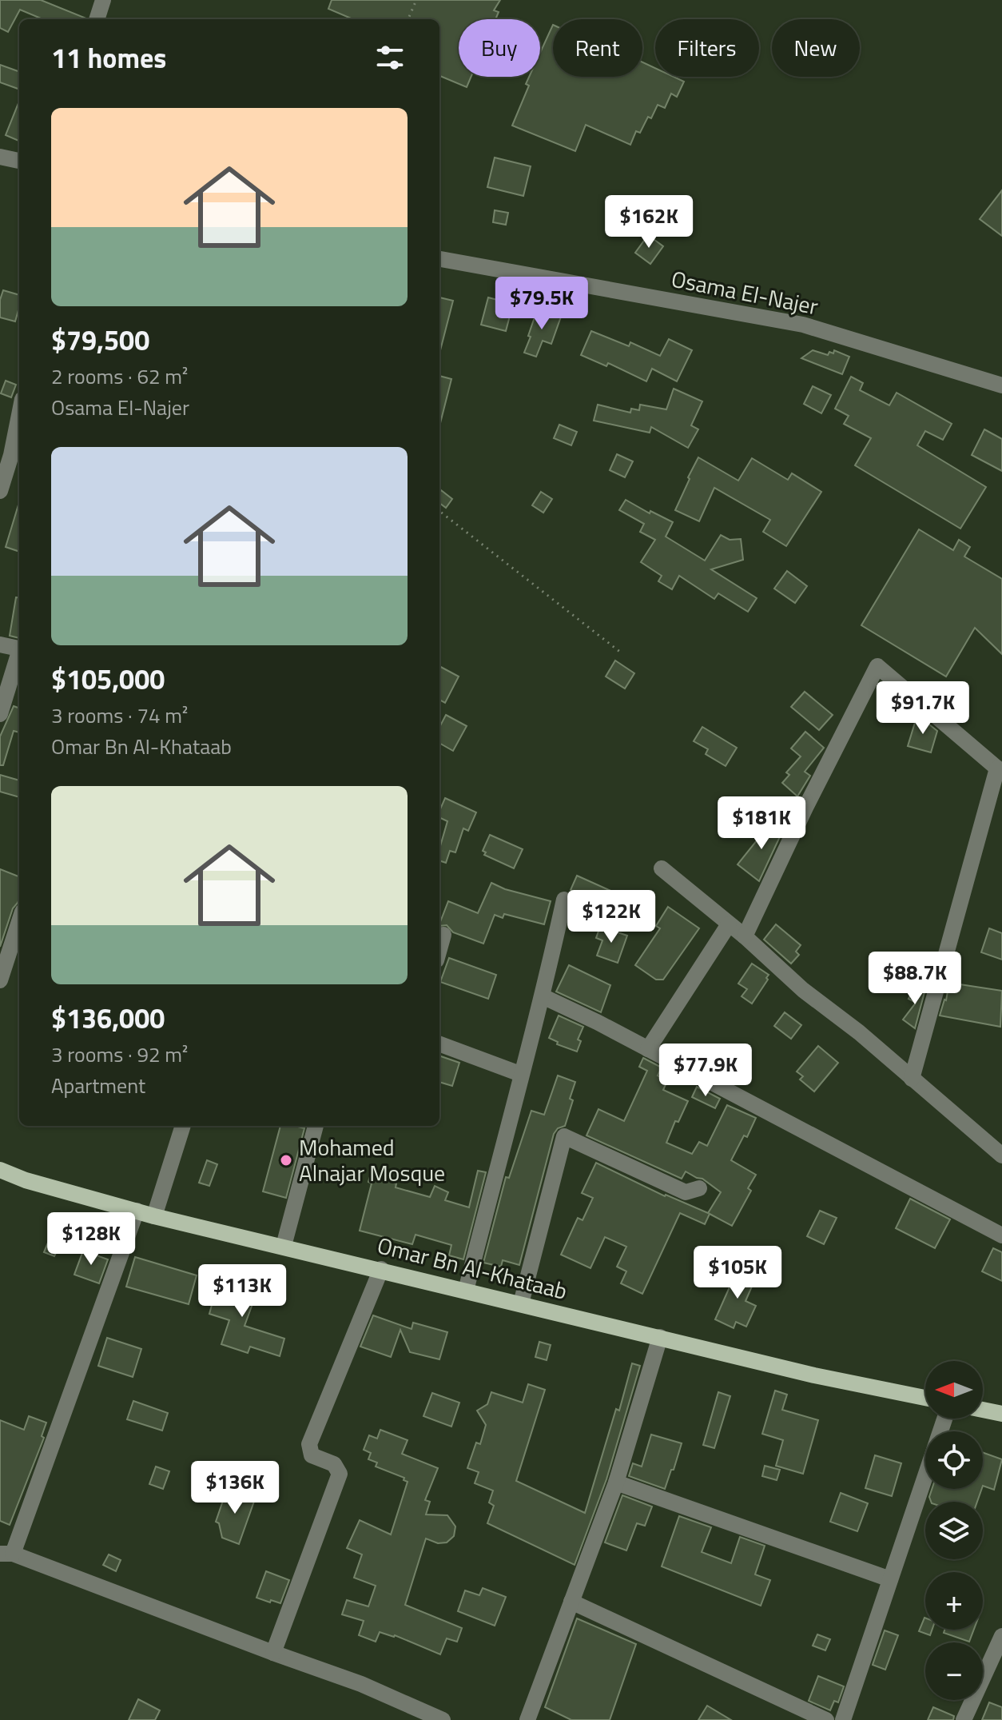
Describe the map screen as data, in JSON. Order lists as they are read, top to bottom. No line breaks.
{"streets":{"main road":["Omar Bn Al-Khataab"],"street":["Osama El-Najer"]},"places":["Mohamed Alnajar Mosque"],"north":"left","page":{"chip":["Buy","Rent","Filters","New"],"heading":"11 homes","list":[{"name":"$79,500","note":"2 rooms · 62 m² · Osama El-Najer"},{"name":"$105,000","note":"3 rooms · 74 m² · Omar Bn Al-Khataab"},{"name":"$136,000","note":"3 rooms · 92 m² · Apartment"}],"price":["$162K","$79.5K","$91.7K","$181K","$122K","$88.7K","$77.9K","$128K","$105K","$113K","$136K"],"map_buttons":["+","−"]}}
